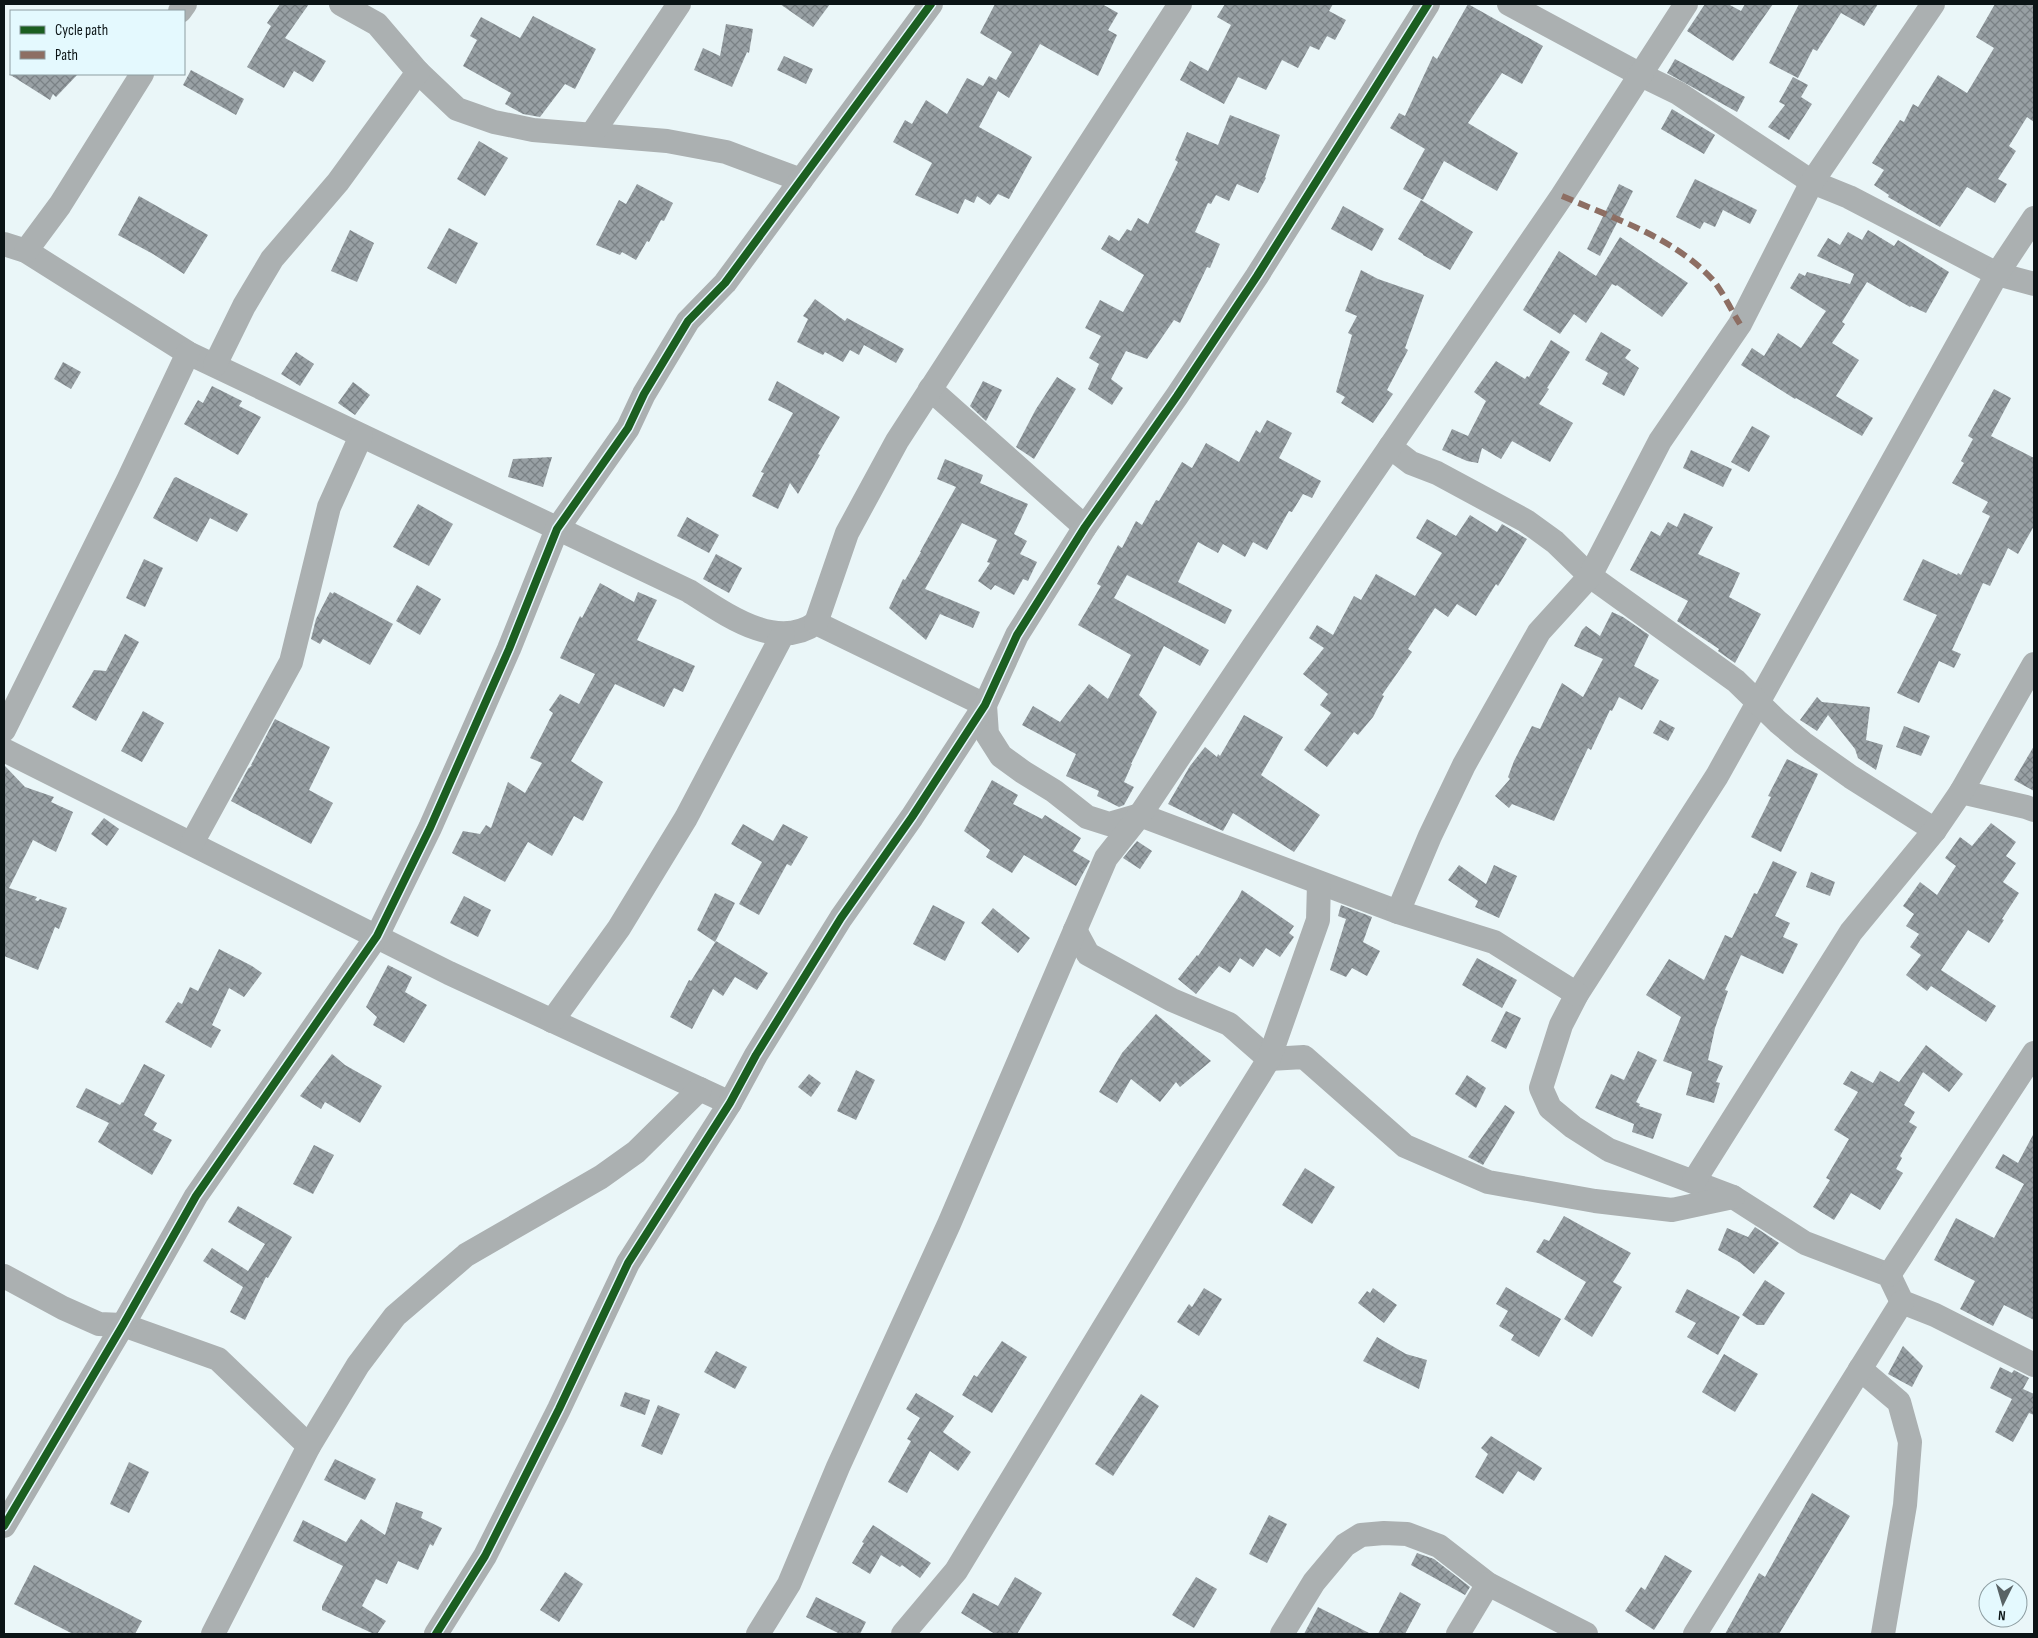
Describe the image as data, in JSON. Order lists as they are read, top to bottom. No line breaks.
{"legend":["Cycle path","Path"],"north":"bottom"}
